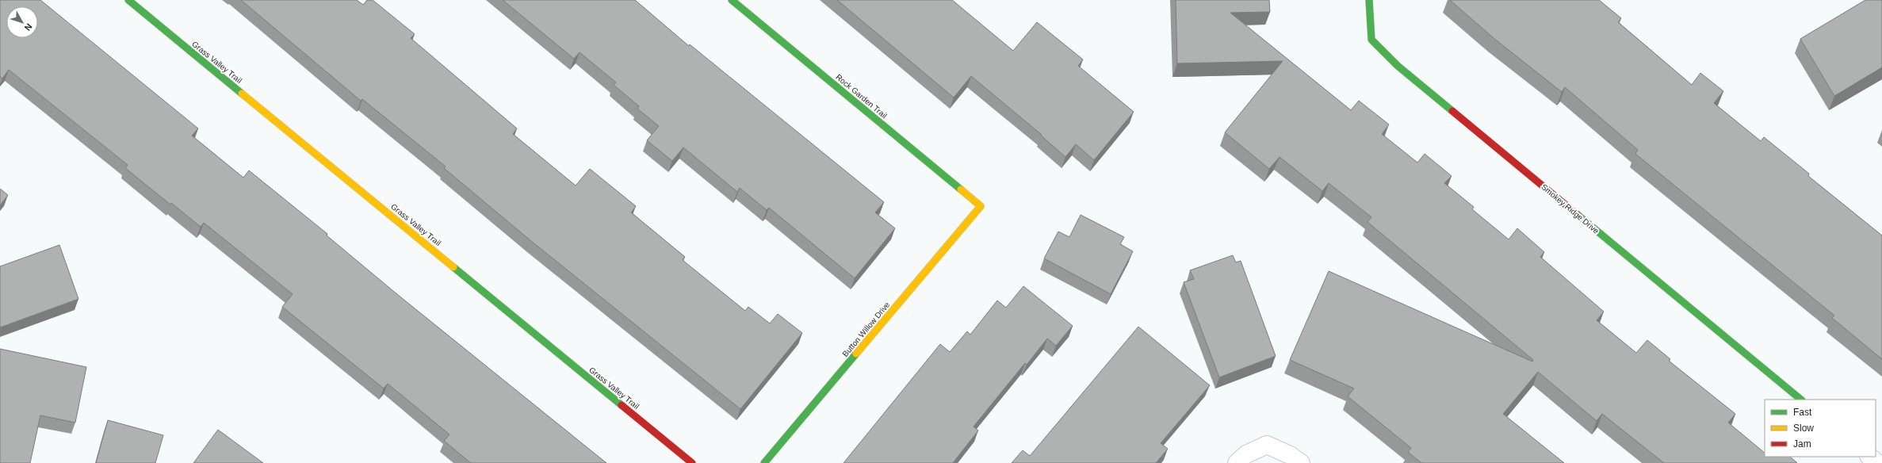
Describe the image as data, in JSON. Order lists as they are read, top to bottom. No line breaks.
{"streets":{"street":["Grass Valley Trail","Rock Garden Trail","Smokey Ridge Drive","Button Willow Drive"]},"crossings":[["Rock Garden Trail","Button Willow Drive"]],"legend":["Fast","Slow","Jam"],"north":"bottom right"}
